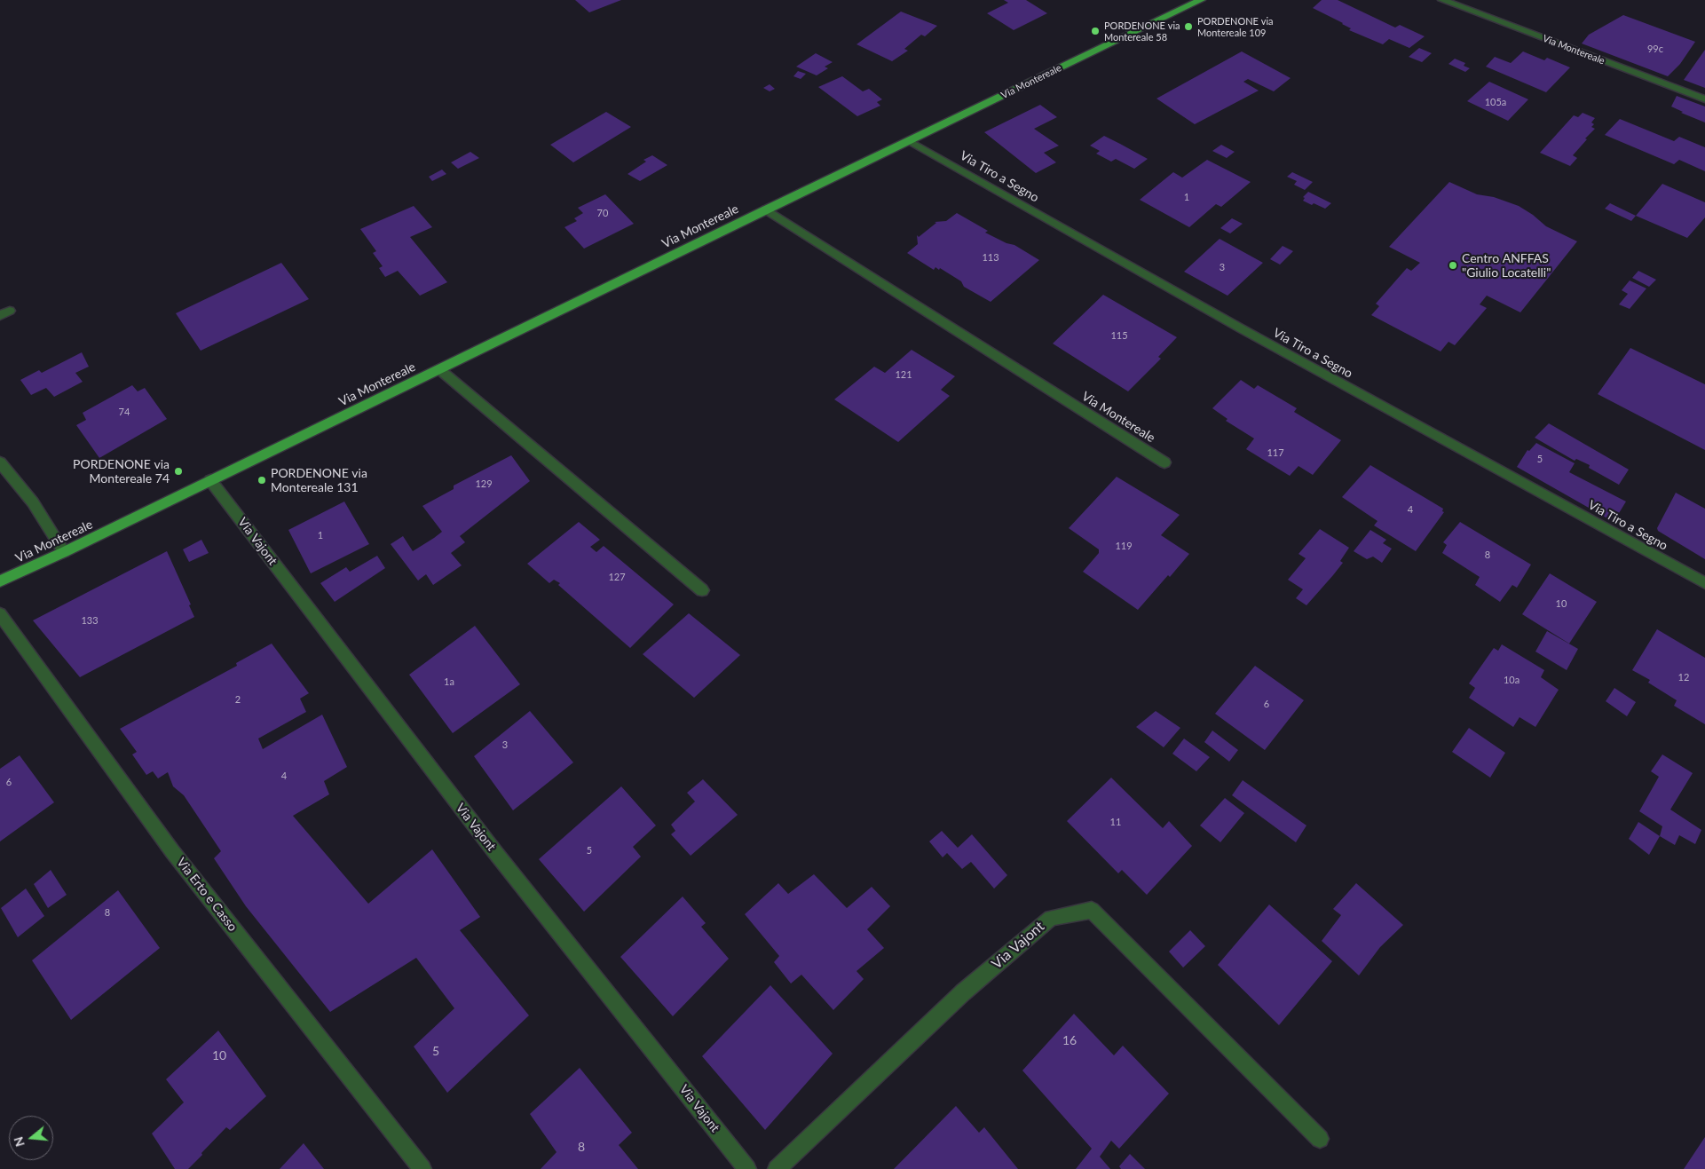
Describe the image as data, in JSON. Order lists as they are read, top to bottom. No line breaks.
{"streets":{"main road":["Via Montereale"],"street":["Via Tiro a Segno","Via Vajont","Via Erto e Casso"]},"crossings":[["Via Montereale","Via Tiro a Segno"],["Via Montereale","Via Vajont"]],"places":["PORDENONE via Montereale 109","PORDENONE via Montereale 58","Centro ANFFAS \"Giulio Locatelli\"","PORDENONE via Montereale 74","PORDENONE via Montereale 131"],"house_numbers":["99c","105a","1","70","113","3","115","121","74","117","5","129","4","1","119","8","127","10","133","12","10a","1a","2","6","3","4","6","11","5","8","16","5","10","8"],"north":"left"}
